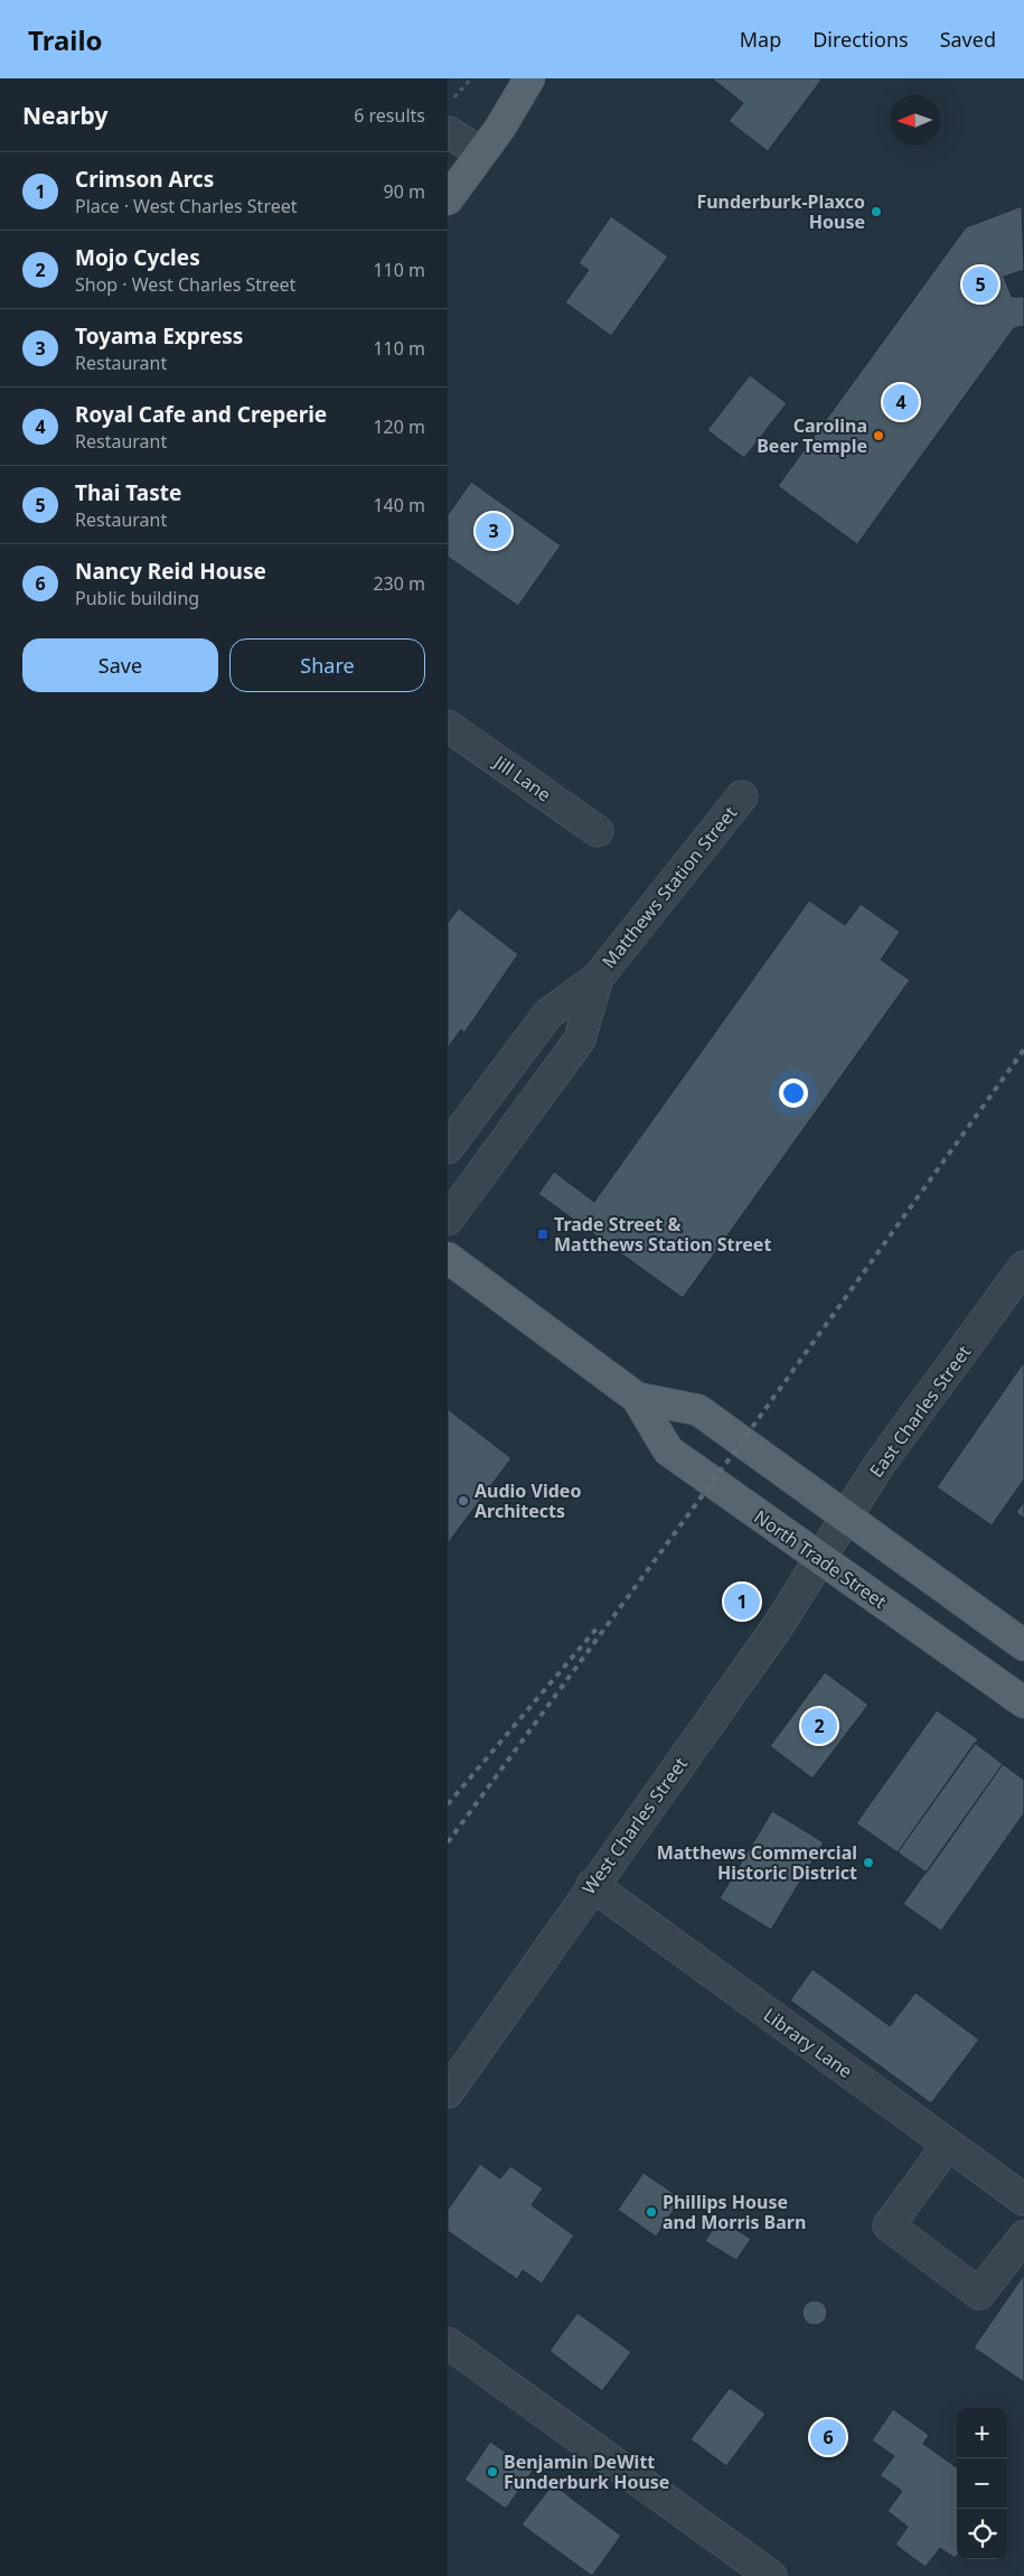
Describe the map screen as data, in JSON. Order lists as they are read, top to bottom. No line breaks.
{"streets":{"main road":["North Trade Street"],"street":["Jill Lane","Matthews Station Street","East Charles Street","West Charles Street","Library Lane"]},"crossings":[["East Charles Street","North Trade Street"],["East Charles Street","West Charles Street"],["North Trade Street","West Charles Street"],["West Charles Street","Library Lane"]],"places":{"other":["Funderburk-Plaxco House","Carolina Beer Temple","Audio Video Architects","Matthews Commercial Historic District","Phillips House and Morris Barn","Benjamin DeWitt Funderburk House"],"transit":["Trade Street & Matthews Station Street"]},"north":"left","page":{"header":"Trailo","nav":["Map","Directions","Saved"],"heading":["Nearby","6 results"],"list":[{"mark":"1","name":"Crimson Arcs","note":"Place · West Charles Street","value":"90 m"},{"mark":"2","name":"Mojo Cycles","note":"Shop · West Charles Street","value":"110 m"},{"mark":"3","name":"Toyama Express","note":"Restaurant","value":"110 m"},{"mark":"4","name":"Royal Cafe and Creperie","note":"Restaurant","value":"120 m"},{"mark":"5","name":"Thai Taste","note":"Restaurant","value":"140 m"},{"mark":"6","name":"Nancy Reid House","note":"Public building","value":"230 m"}],"pins":["5","4","3","1","2","6"],"buttons":["Save","Share"],"map_buttons":["+","−"]}}
